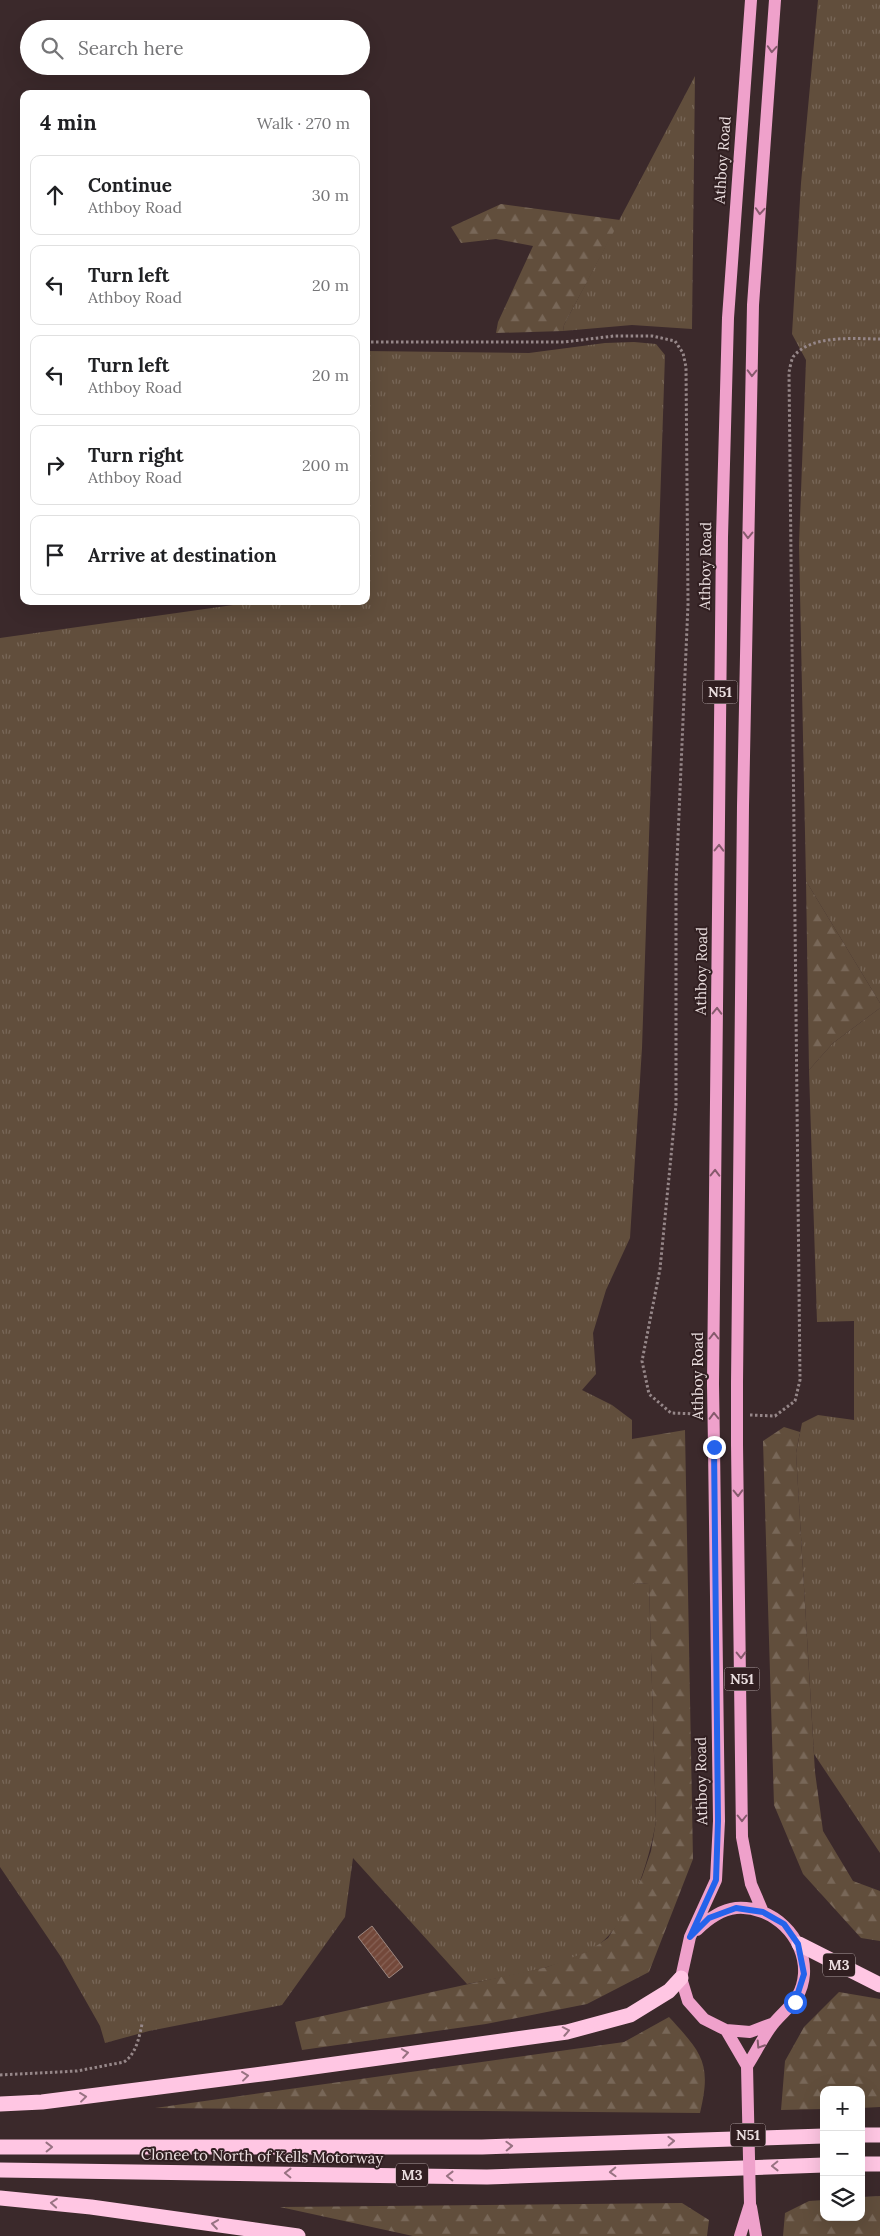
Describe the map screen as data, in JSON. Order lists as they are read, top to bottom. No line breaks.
{"streets":{"highway":["M3","Clonee to North of Kells Motorway"],"main road":["Athboy Road","N51"]},"crossings":[["Athboy Road","N51"],["Athboy Road","M3"],["N51","M3"]],"page":{"search":"Search here","heading":["4 min","Walk · 270 m"],"list":[["Continue","Athboy Road","30 m"],["Turn left","Athboy Road","20 m"],["Turn left","Athboy Road","20 m"],["Turn right","Athboy Road","200 m"],"Arrive at destination"],"map_buttons":["+","−"]}}
